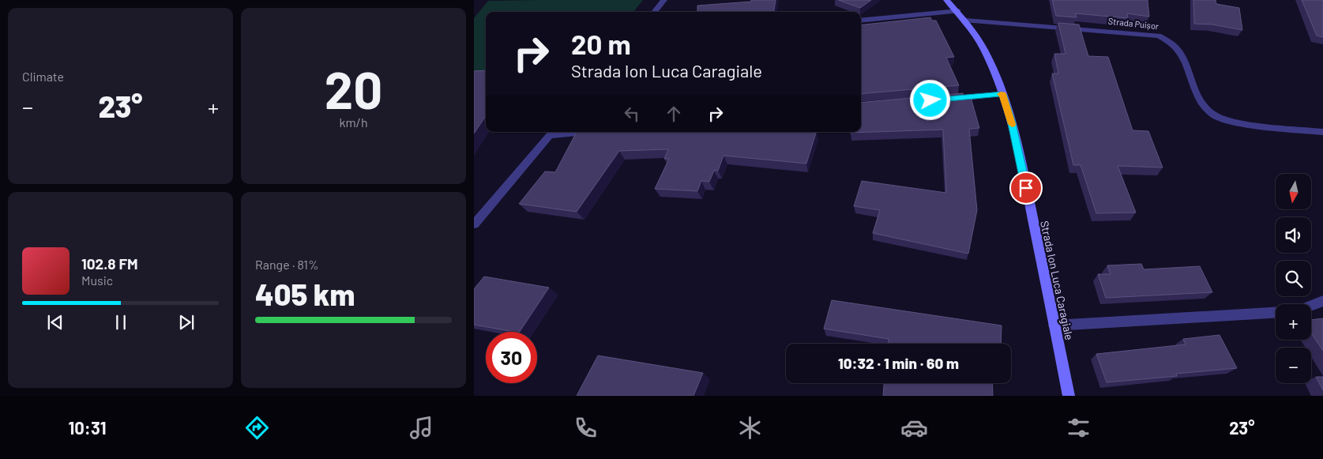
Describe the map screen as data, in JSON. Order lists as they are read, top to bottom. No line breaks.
{"streets":{"main road":["Strada Ion Luca Caragiale"],"street":["Strada Puișor"]},"crossings":[["Strada Puișor","Strada Ion Luca Caragiale"]],"north":"bottom","page":{"tile":["Climate",["20","km/h"],["Range · 81%","405 km"]],"turn":["20 m","Strada Ion Luca Caragiale"],"heat":["−","23°","+"],"map_buttons":["+","−"],"song":["102.8 FM","Music"],"limit":"30","trip":"10:32 · 1 min · 60 m","tabs":["10:31","23°"]}}
